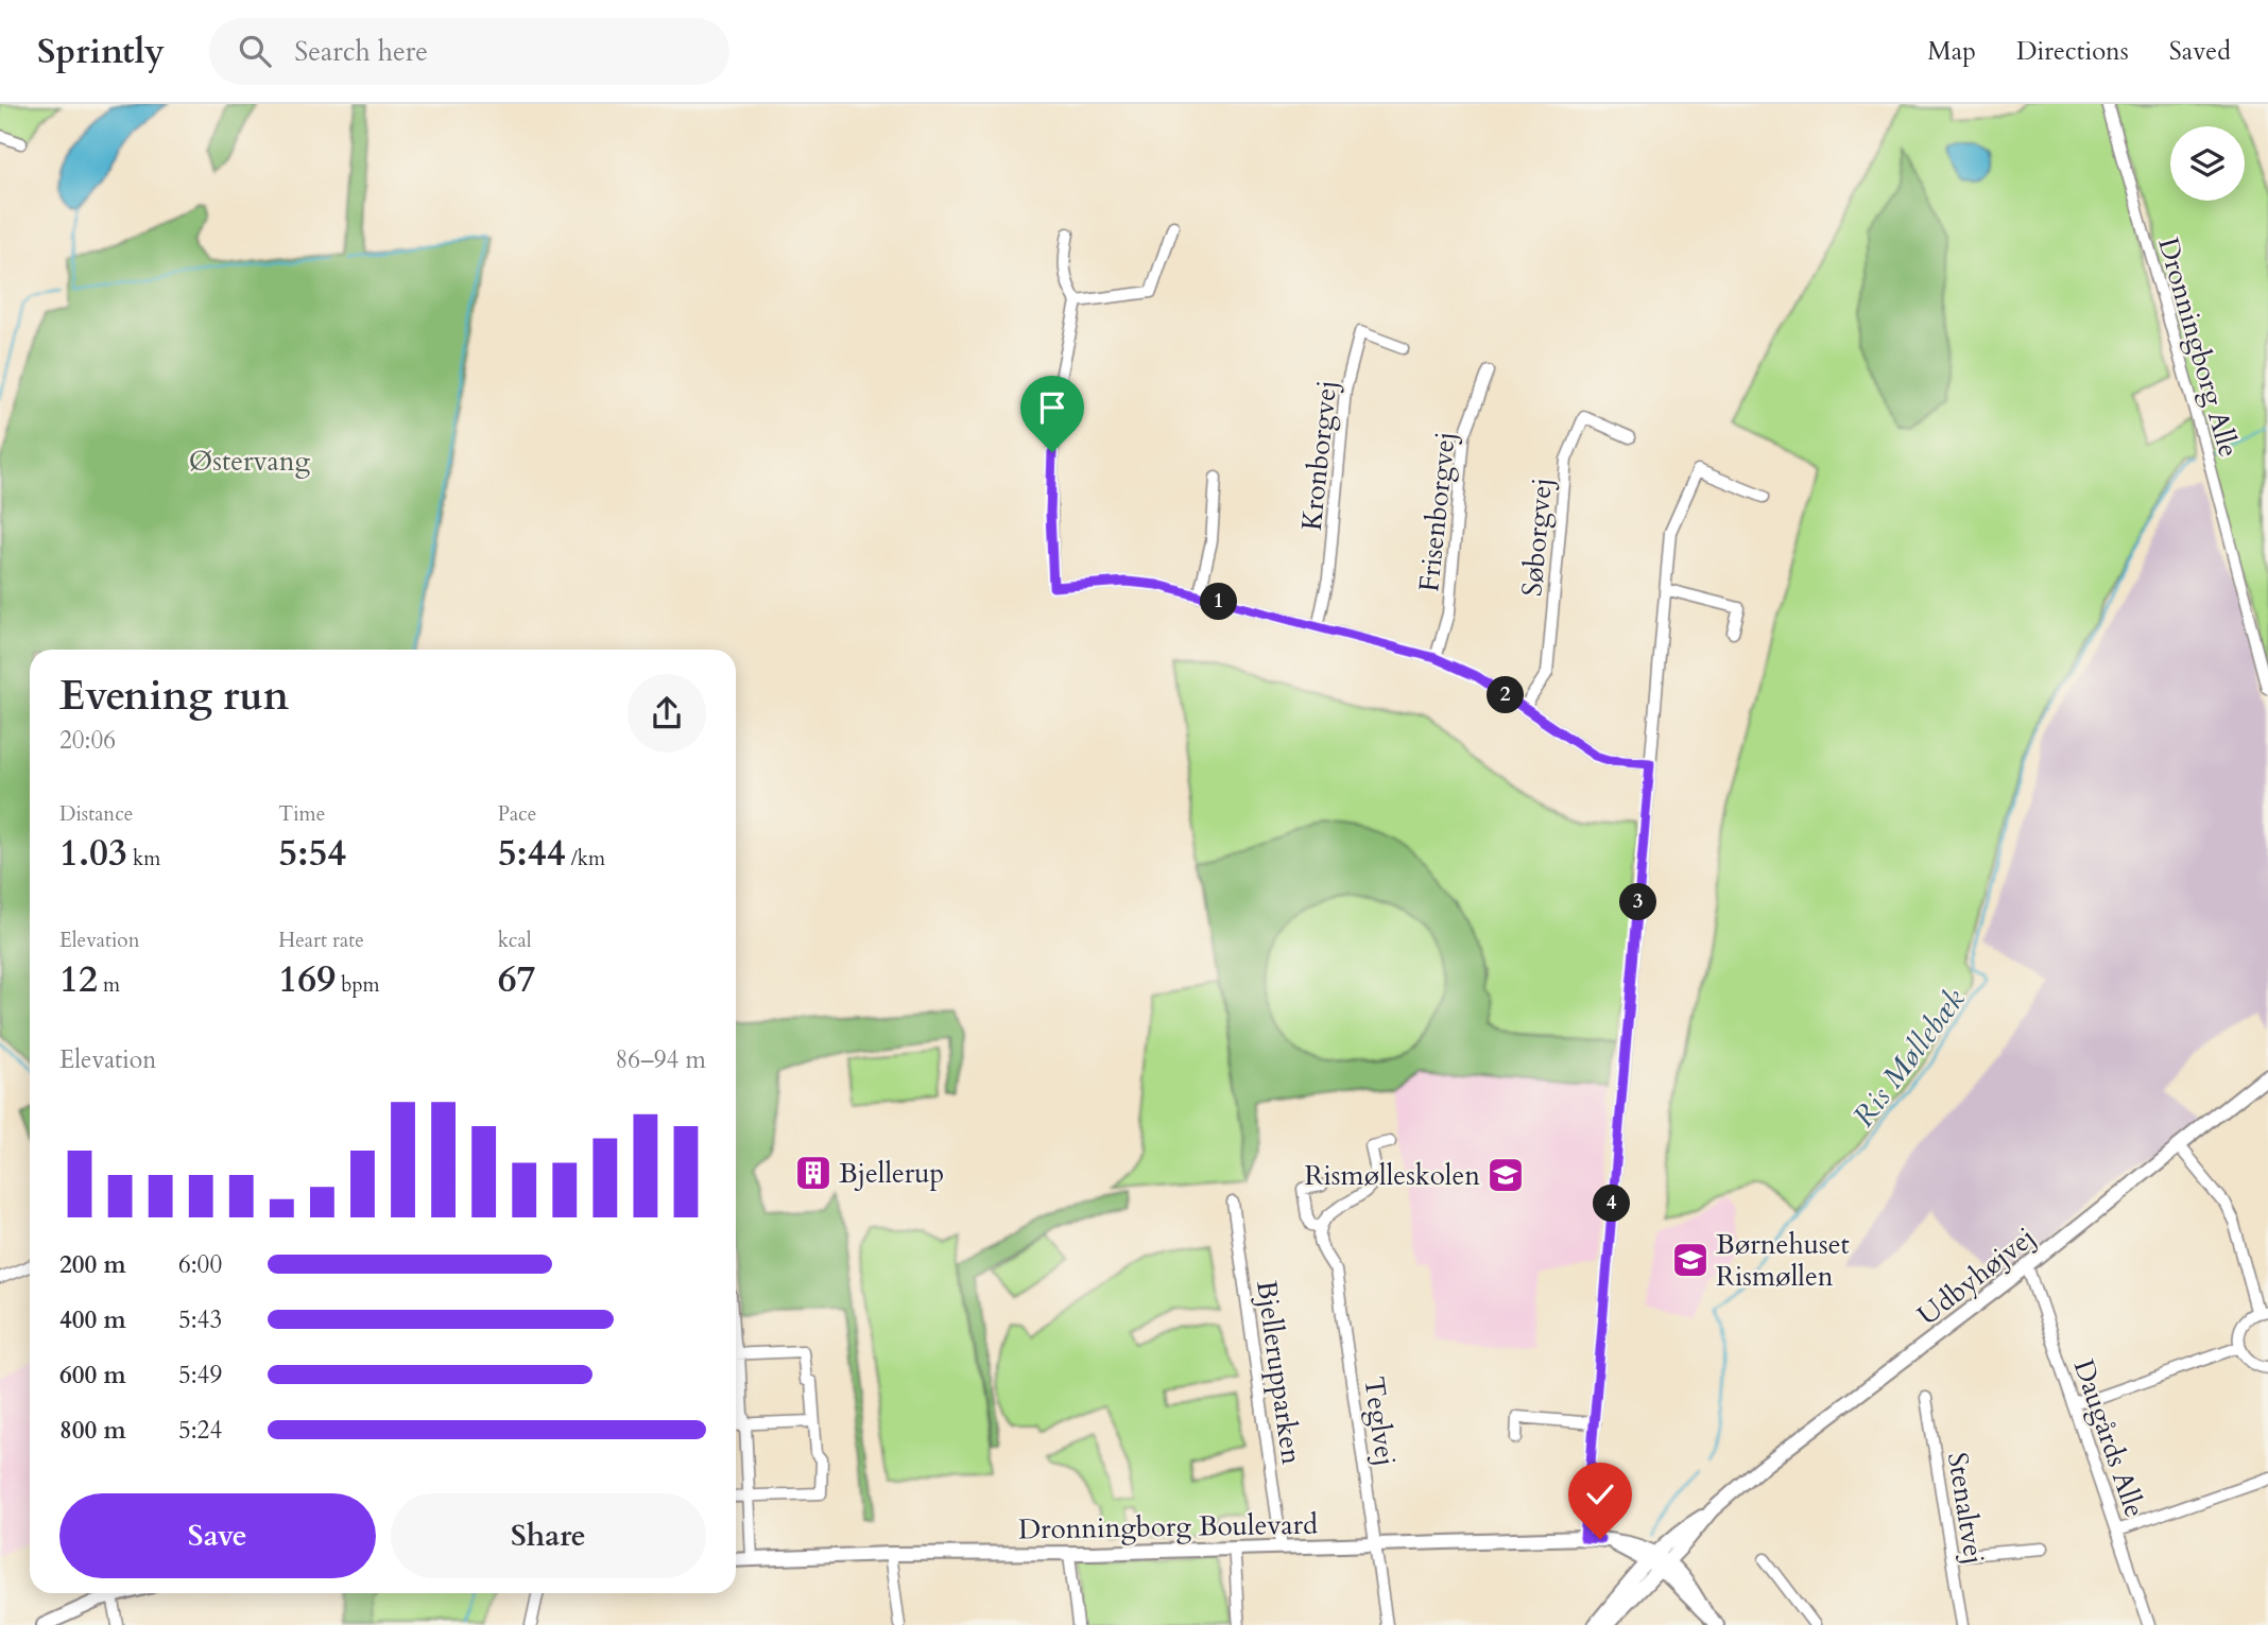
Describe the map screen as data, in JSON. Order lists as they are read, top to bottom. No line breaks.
{"streets":{"street":["Dronningborg Alle","Kronborgvej","Frisenborgvej","Søborgvej","Udbyhøjvej","Bjellerupparken","Teglvej","Daugårds Alle","Stenaltvej","Dronningborg Boulevard"]},"crossings":[["Udbyhøjvej","Daugårds Alle"],["Udbyhøjvej","Dronningborg Boulevard"],["Bjellerupparken","Dronningborg Boulevard"],["Teglvej","Dronningborg Boulevard"]],"water":["Ris Møllebæk"],"parks":["Østervang"],"places":{"building":["Bjellerup"],"school or university":["Rismølleskolen","Børnehuset Rismøllen"]},"page":{"header":"Sprintly","search":"Search here","nav":["Map","Directions","Saved"],"pins":["1","2","3","4"],"heading":["Evening run","20:06"],"stats":[["Distance","1.03 km"],["Time","5:54"],["Pace","5:44 /km"],["Elevation","12 m"],["Heart rate","169 bpm"],["kcal","67"]],"chart":["Elevation","86–94 m"],"list":[{"name":"200 m","note":"6:00"},{"name":"400 m","note":"5:43"},{"name":"600 m","note":"5:49"},{"name":"800 m","note":"5:24"}],"buttons":["Save","Share"]}}
